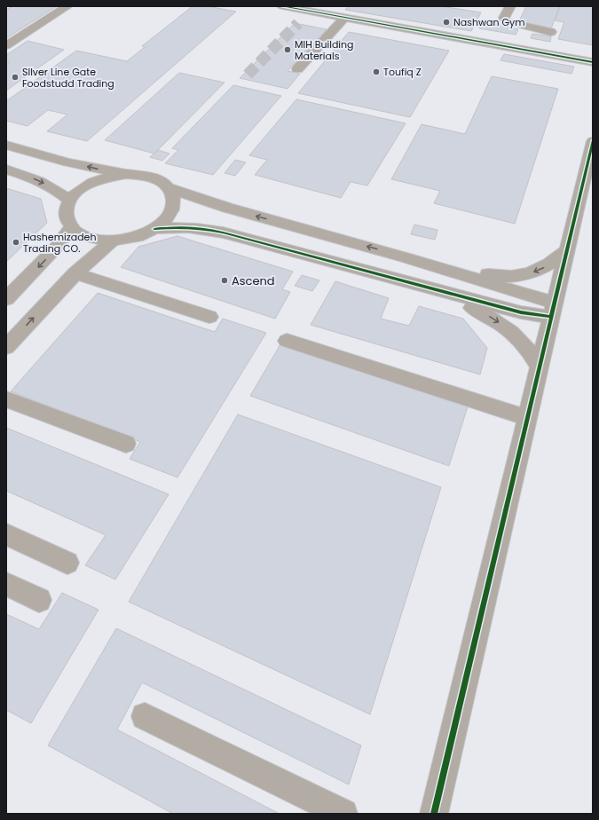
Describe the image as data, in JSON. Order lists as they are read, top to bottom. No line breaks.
{"places":["Nashwan Gym","MIH Building Materials","Toufiq Z","SIlver Line Gate Foodstudd Trading","Hashemizadeh Trading CO.","Ascend"]}
